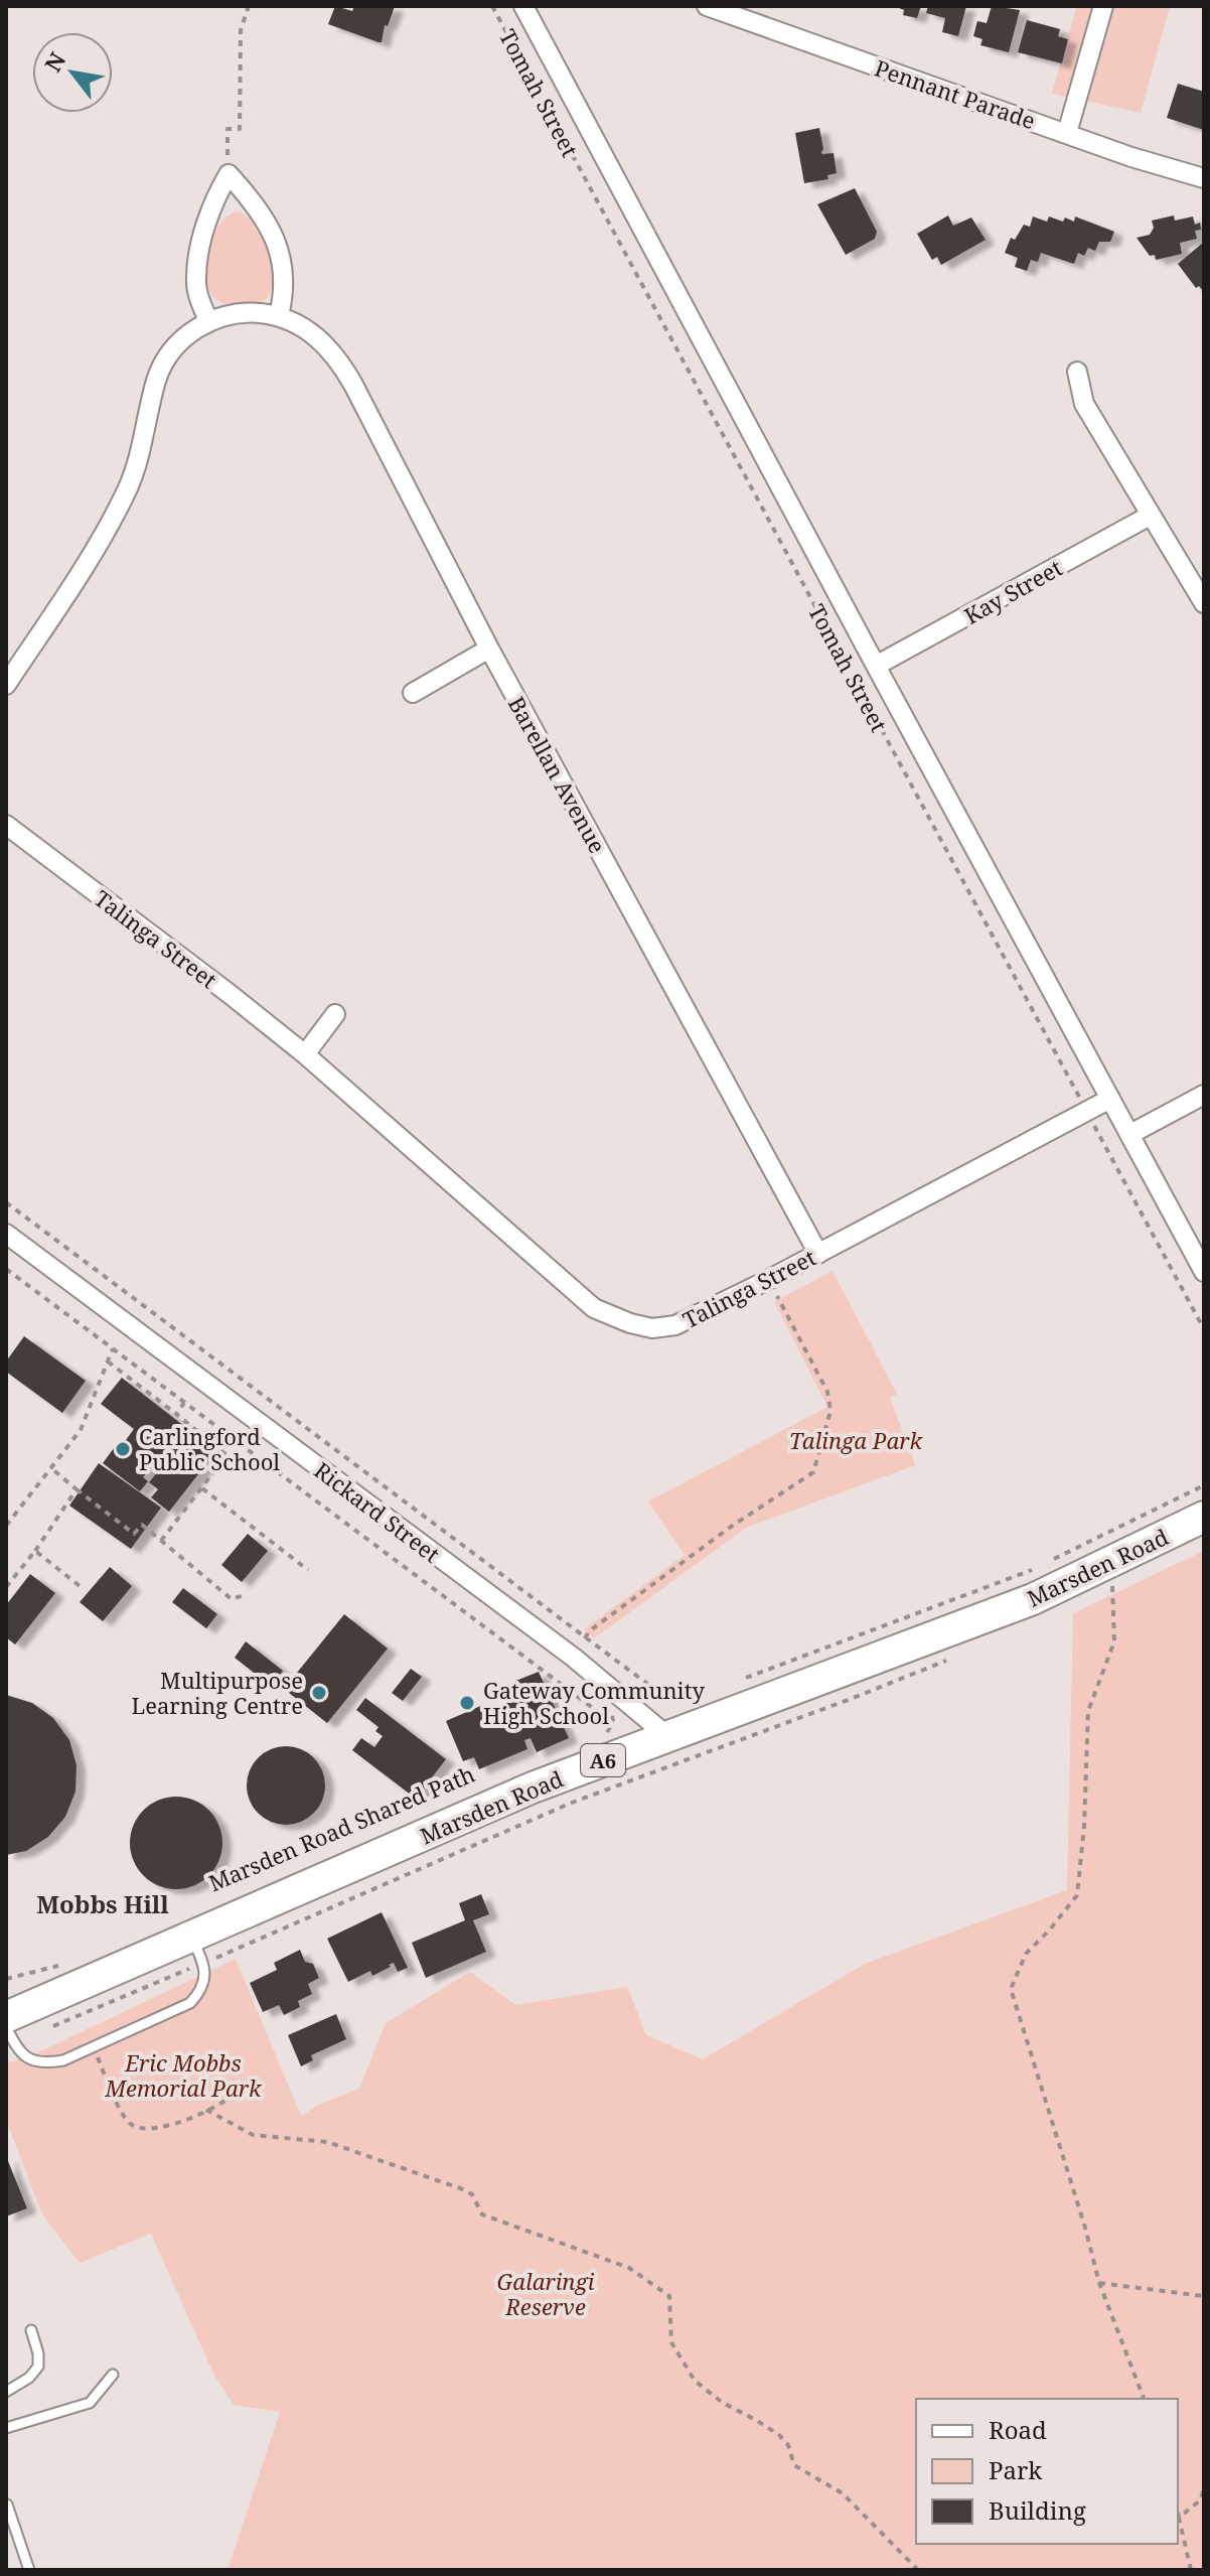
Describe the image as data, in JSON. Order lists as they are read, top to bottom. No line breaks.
{"streets":{"highway":["Marsden Road","A6"],"street":["Tomah Street","Pennant Parade","Kay Street","Barellan Avenue","Talinga Street","Rickard Street"]},"crossings":[["Tomah Street","Kay Street"],["Tomah Street","Talinga Street"],["Barellan Avenue","Talinga Street"],["Rickard Street","Marsden Road"]],"districts":["Mobbs Hill"],"parks":["Talinga Park","Eric Mobbs Memorial Park","Galaringi Reserve"],"places":["Carlingford Public School","Multipurpose Learning Centre","Gateway Community High School"],"legend":["Road","Park","Building"],"north":"top left"}
